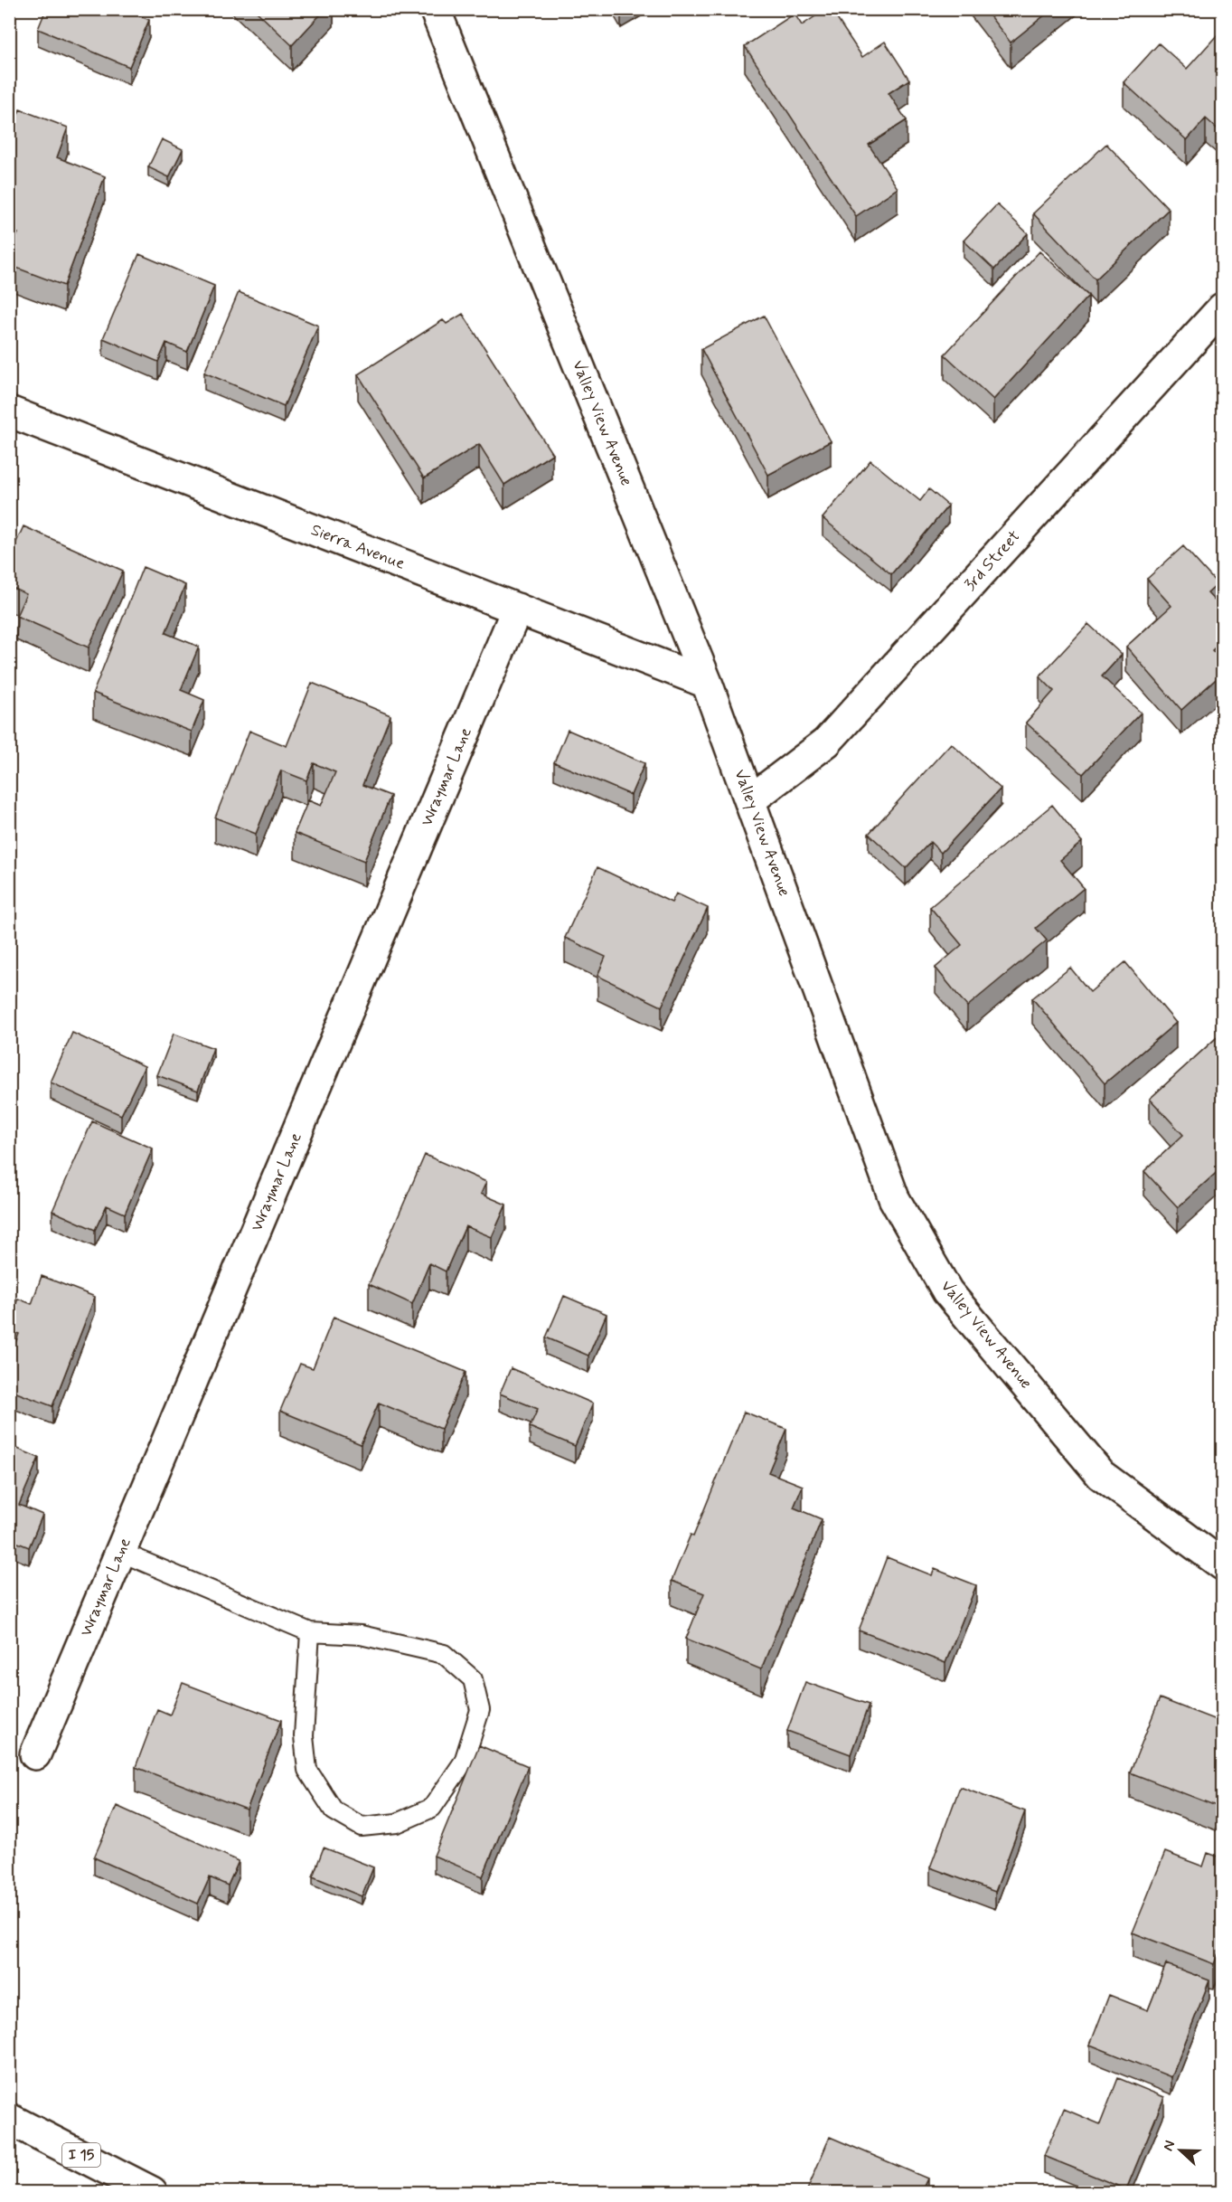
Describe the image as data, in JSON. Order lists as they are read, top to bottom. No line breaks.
{"streets":{"main road":["Valley View Avenue","Sierra Avenue","3rd Street","Wraymar Lane","I 15"]},"crossings":[["Valley View Avenue","Sierra Avenue"],["Valley View Avenue","3rd Street"],["Sierra Avenue","Wraymar Lane"]],"north":"left"}
